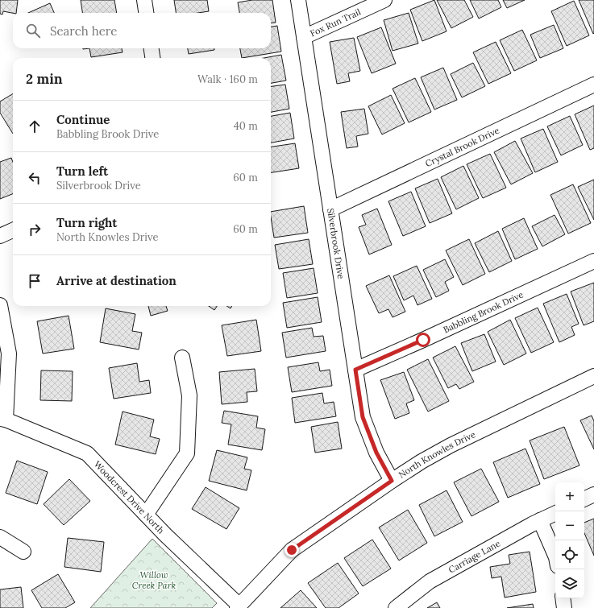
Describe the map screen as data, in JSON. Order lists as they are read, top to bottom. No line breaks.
{"streets":{"street":["Fox Run Trail","Crystal Brook Drive","Silverbrook Drive","Babbling Brook Drive","North Knowles Drive","Woodcrest Drive North","Carriage Lane"]},"crossings":[["Fox Run Trail","Silverbrook Drive"],["Crystal Brook Drive","Silverbrook Drive"],["Silverbrook Drive","Babbling Brook Drive"],["Silverbrook Drive","North Knowles Drive"],["North Knowles Drive","Woodcrest Drive North"]],"parks":["Willow Creek Park"],"page":{"search":"Search here","heading":["2 min","Walk · 160 m"],"list":[["Continue","Babbling Brook Drive","40 m"],["Turn left","Silverbrook Drive","60 m"],["Turn right","North Knowles Drive","60 m"],"Arrive at destination"],"map_buttons":["+","−"]}}
